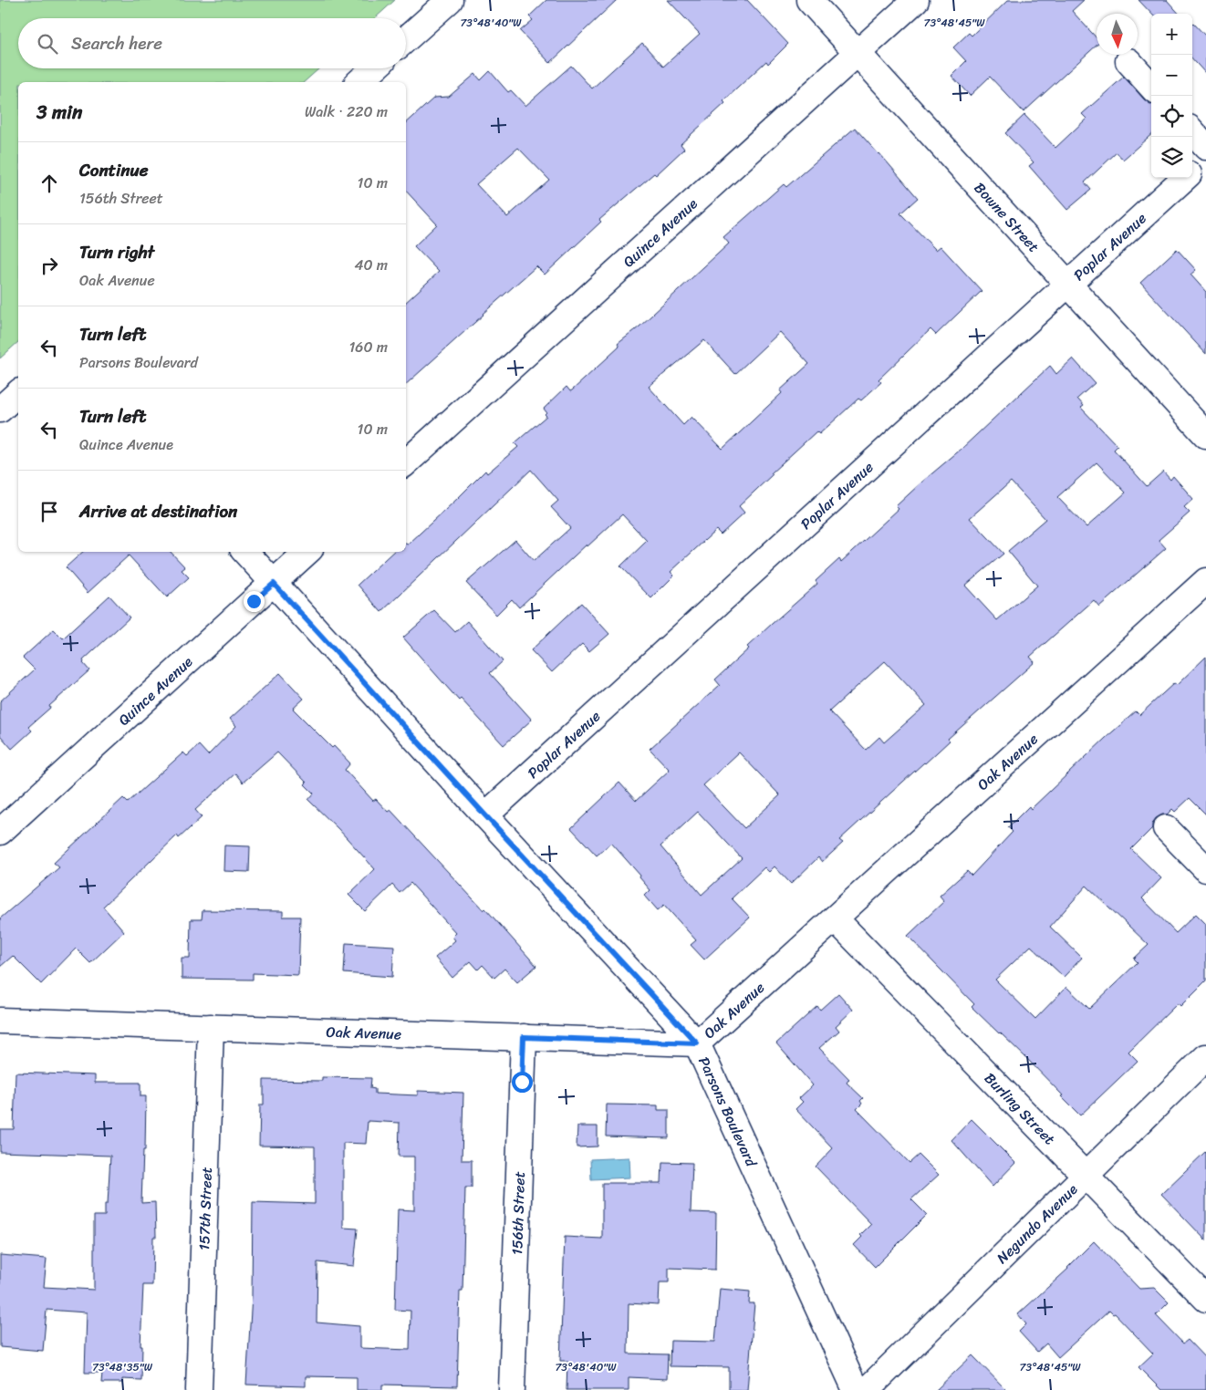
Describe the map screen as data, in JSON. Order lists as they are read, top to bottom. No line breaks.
{"streets":{"street":["Bowne Street","Quince Avenue","Poplar Avenue","Oak Avenue","Burling Street","Parsons Boulevard","157th Street","156th Street","Negundo Avenue"]},"crossings":[["Bowne Street","Quince Avenue"],["Bowne Street","Poplar Avenue"],["Quince Avenue","Parsons Boulevard"],["Poplar Avenue","Parsons Boulevard"],["Oak Avenue","Burling Street"],["Oak Avenue","Parsons Boulevard"],["Oak Avenue","157th Street"],["Oak Avenue","156th Street"],["Burling Street","Negundo Avenue"]],"north":"bottom","page":{"map_buttons":["+","−"],"search":"Search here","heading":["3 min","Walk · 220 m"],"list":[["Continue","156th Street","10 m"],["Turn right","Oak Avenue","40 m"],["Turn left","Parsons Boulevard","160 m"],["Turn left","Quince Avenue","10 m"],"Arrive at destination"]},"coordinates":["73°48'40\"W","73°48'45\"W","73°48'35\"W"]}
